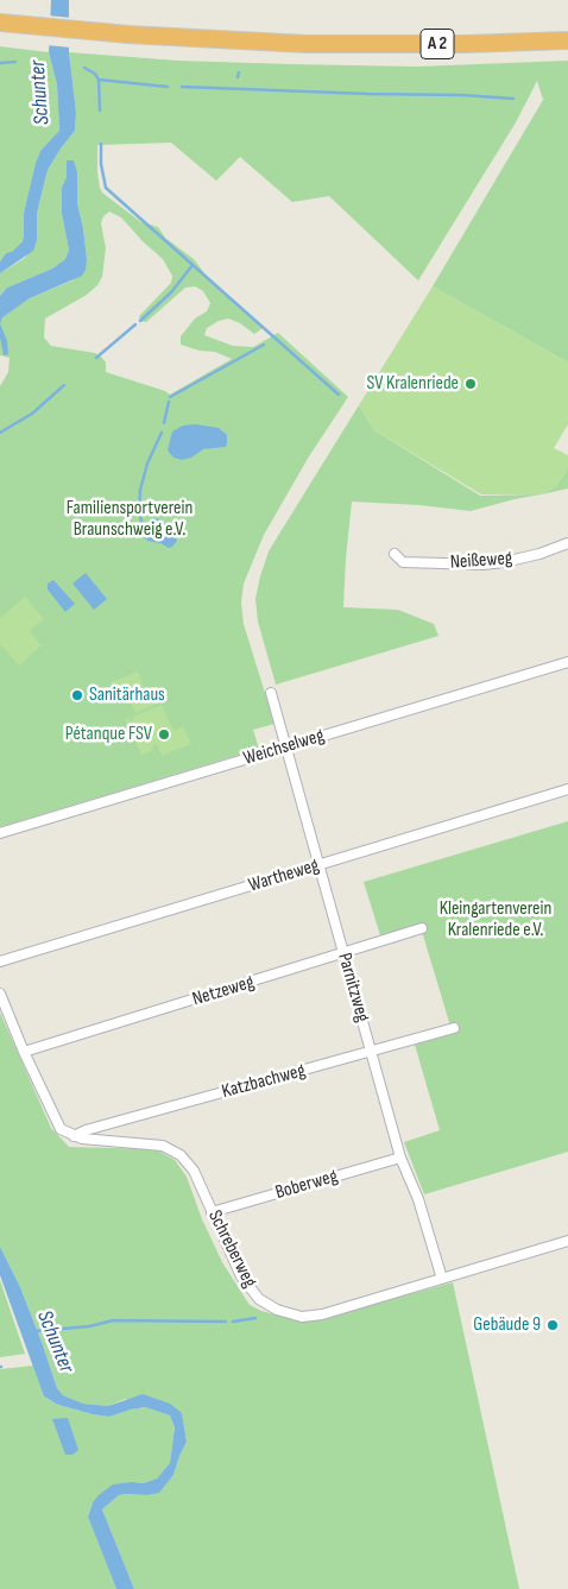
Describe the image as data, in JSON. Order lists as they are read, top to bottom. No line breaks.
{"streets":{"highway":["A 2"],"street":["Neißeweg","Weichselweg","Wartheweg","Parnitzweg","Netzeweg","Katzbachweg","Boberweg","Schreberweg"]},"crossings":[["Weichselweg","Parnitzweg"],["Wartheweg","Parnitzweg"],["Parnitzweg","Netzeweg"],["Parnitzweg","Katzbachweg"],["Parnitzweg","Boberweg"],["Parnitzweg","Schreberweg"],["Katzbachweg","Schreberweg"],["Boberweg","Schreberweg"]],"water":["Schunter"],"parks":["Familiensportverein Braunschweig e.V.","Kleingartenverein Kralenriede e.V."],"places":["SV Kralenriede","Sanitärhaus","Pétanque FSV","Gebäude 9"]}
